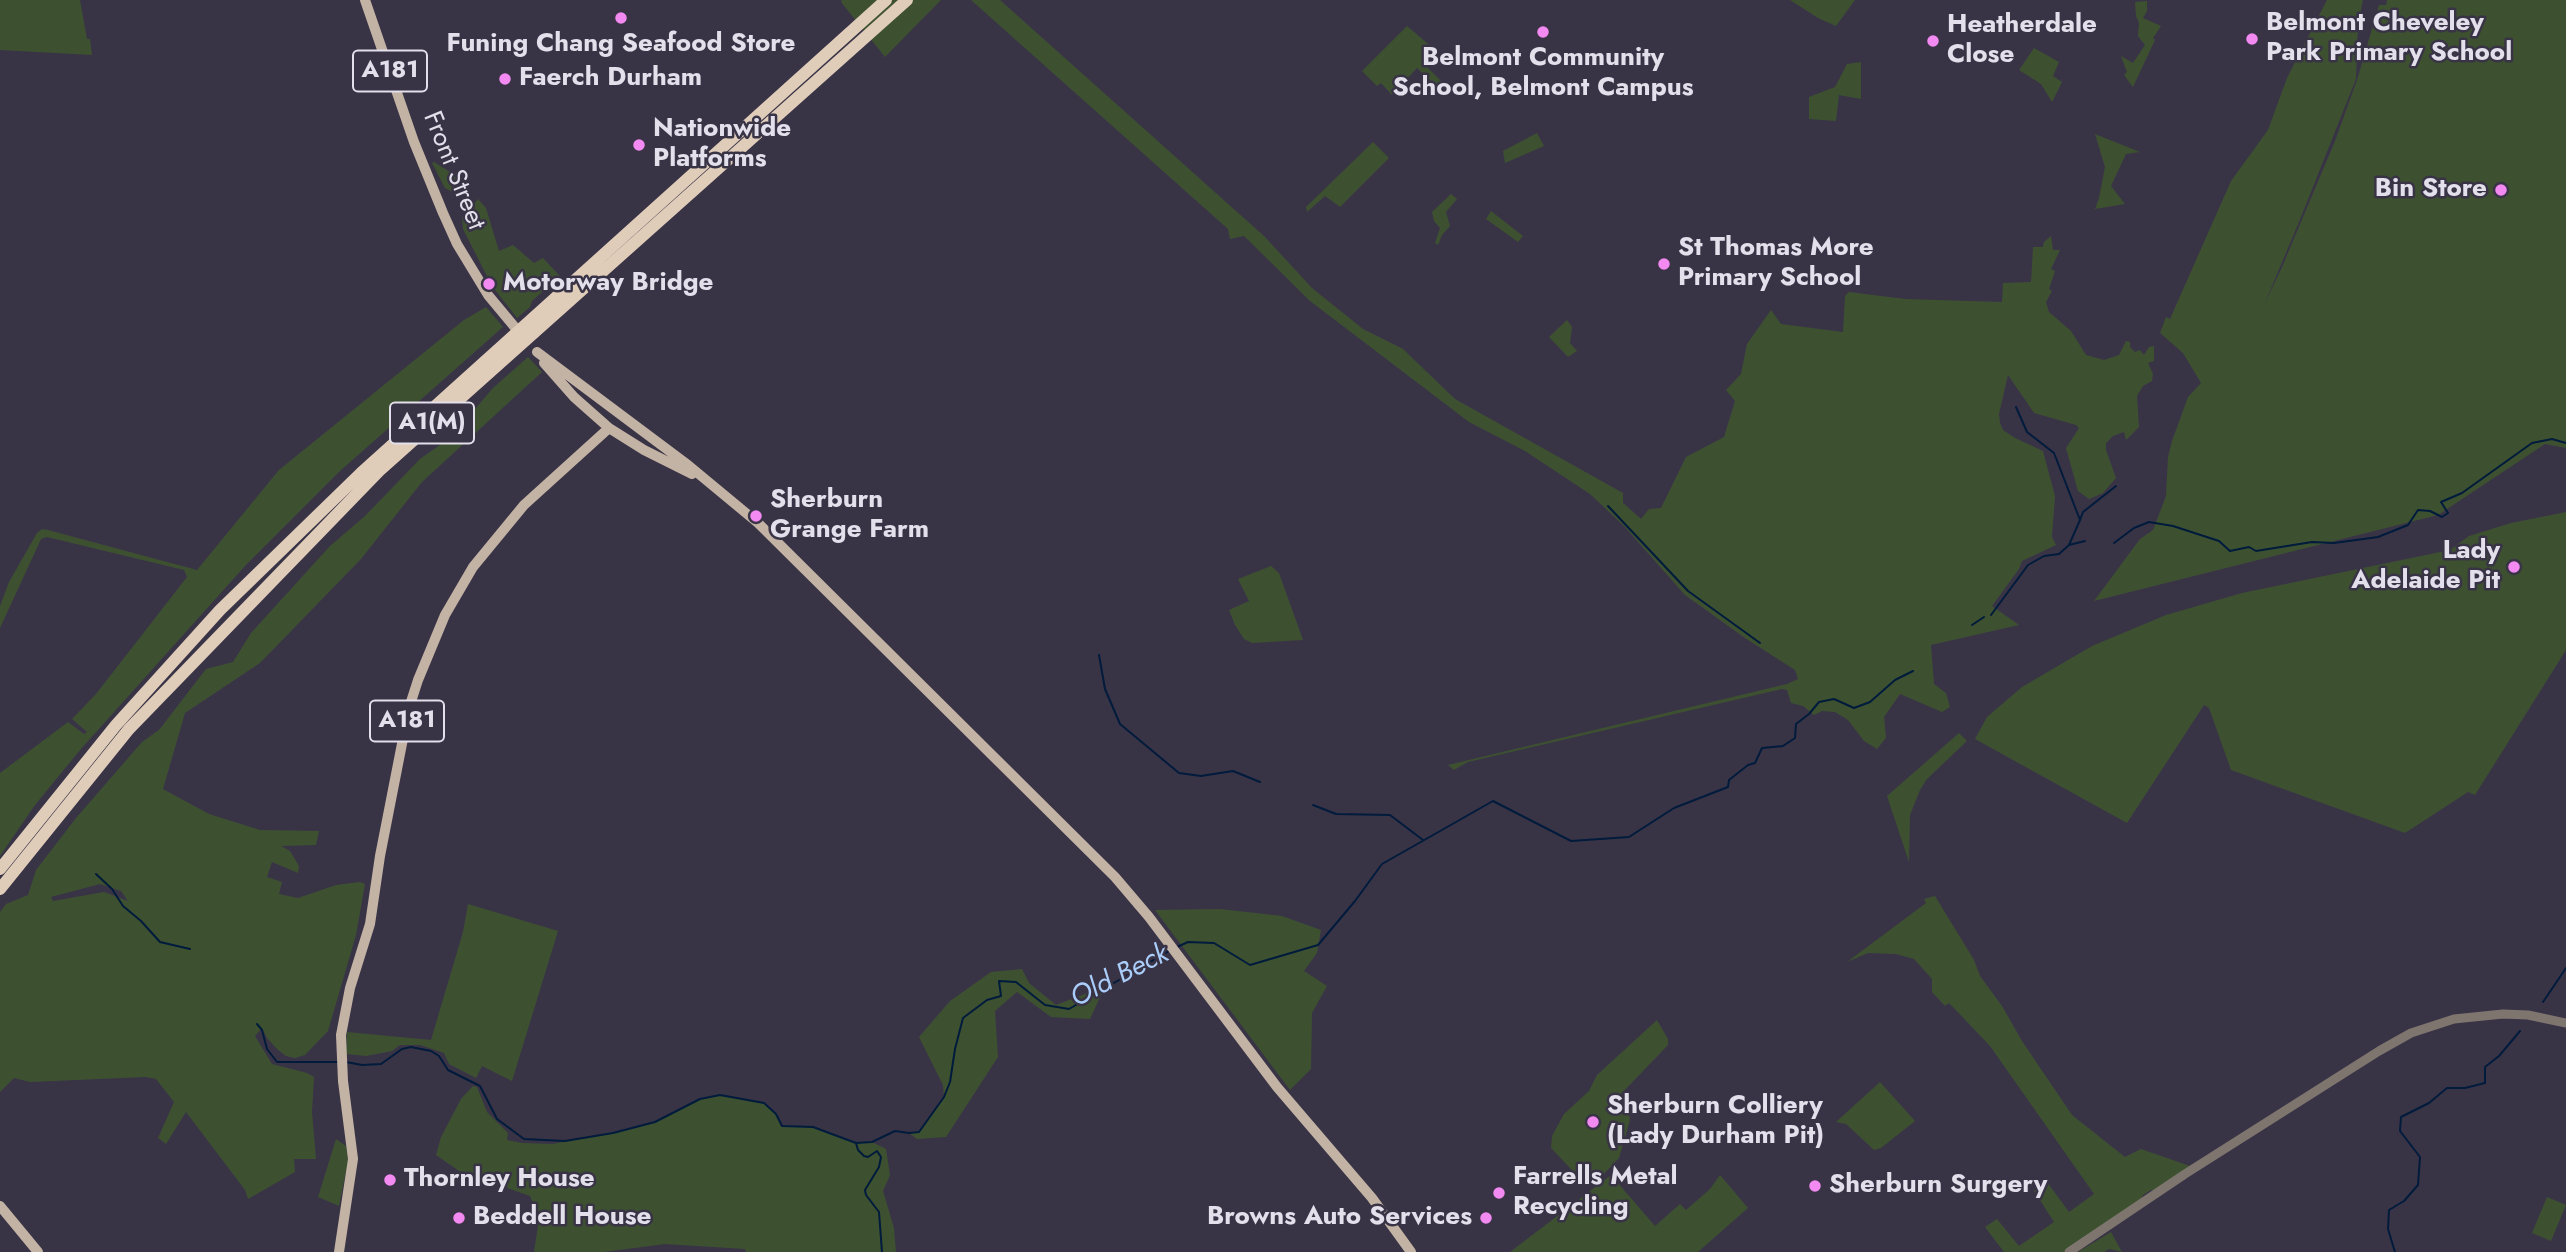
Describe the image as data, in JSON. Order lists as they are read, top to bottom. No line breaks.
{"streets":{"highway":["A1(M)"],"main road":["A181","Front Street"]},"crossings":[["A181","Front Street"]],"water":["Old Beck"],"places":["Funing Chang Seafood Store","Belmont Community School, Belmont Campus","Belmont Cheveley Park Primary School","Heatherdale Close","Faerch Durham","Nationwide Platforms","Bin Store","St Thomas More Primary School","Motorway Bridge","Sherburn Grange Farm","Lady Adelaide Pit","Sherburn Colliery (Lady Durham Pit)","Thornley House","Sherburn Surgery","Farrells Metal Recycling","Beddell House","Browns Auto Services"]}
